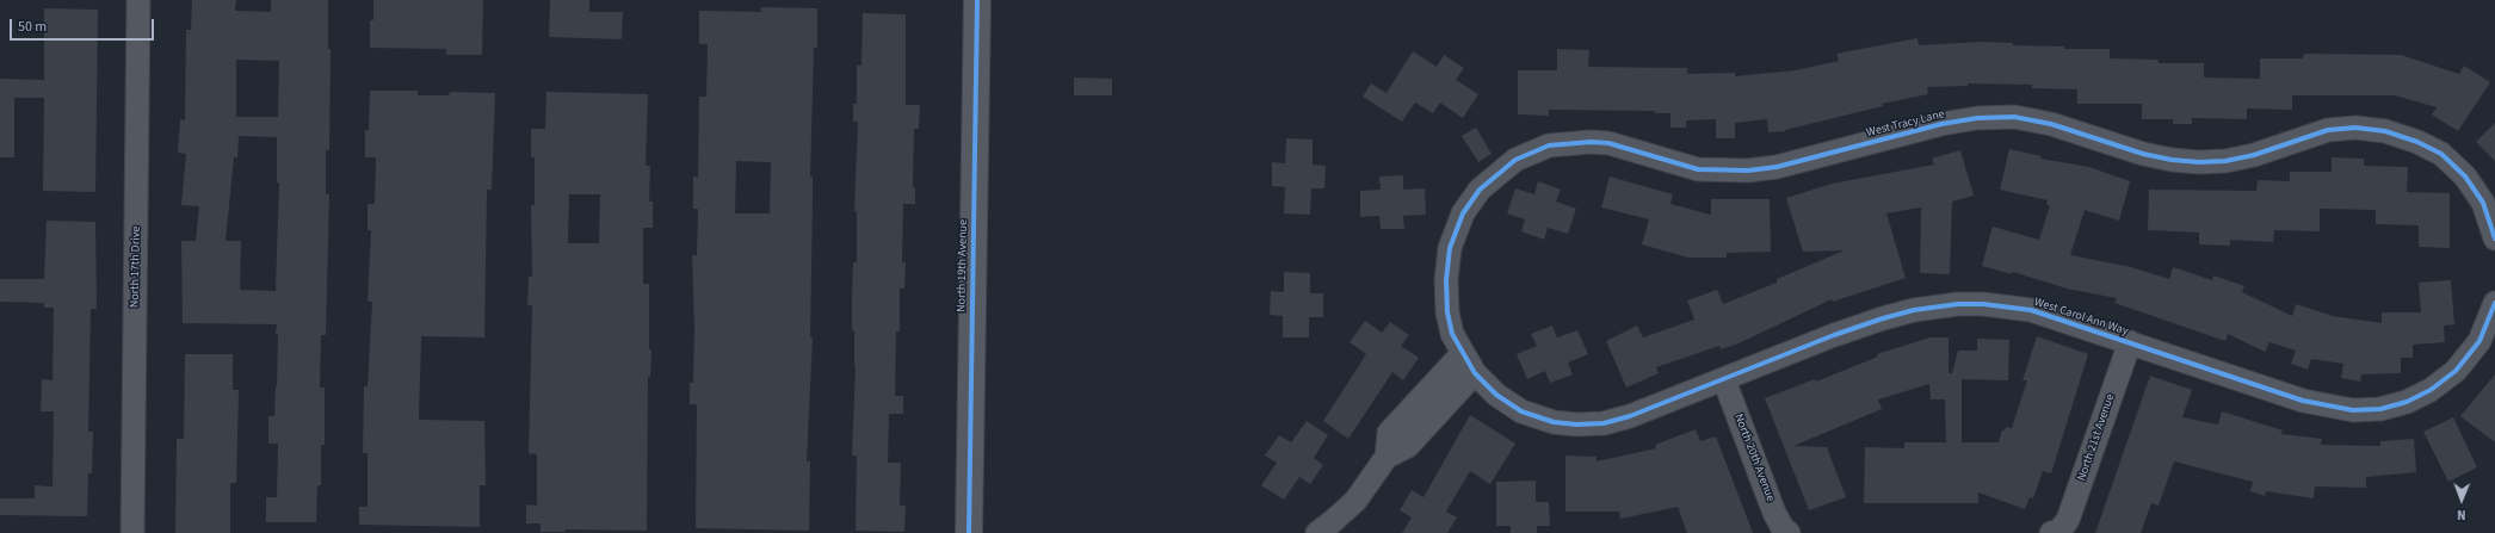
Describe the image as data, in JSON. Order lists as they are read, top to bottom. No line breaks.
{"streets":{"main road":["North 19th Avenue"],"street":["West Tracy Lane","North 17th Drive","West Carol Ann Way","North 21st Avenue","North 20th Avenue"]},"crossings":[["West Tracy Lane","West Carol Ann Way"],["West Carol Ann Way","North 21st Avenue"],["West Carol Ann Way","North 20th Avenue"]],"scale_bar":"50 m","north":"bottom"}
